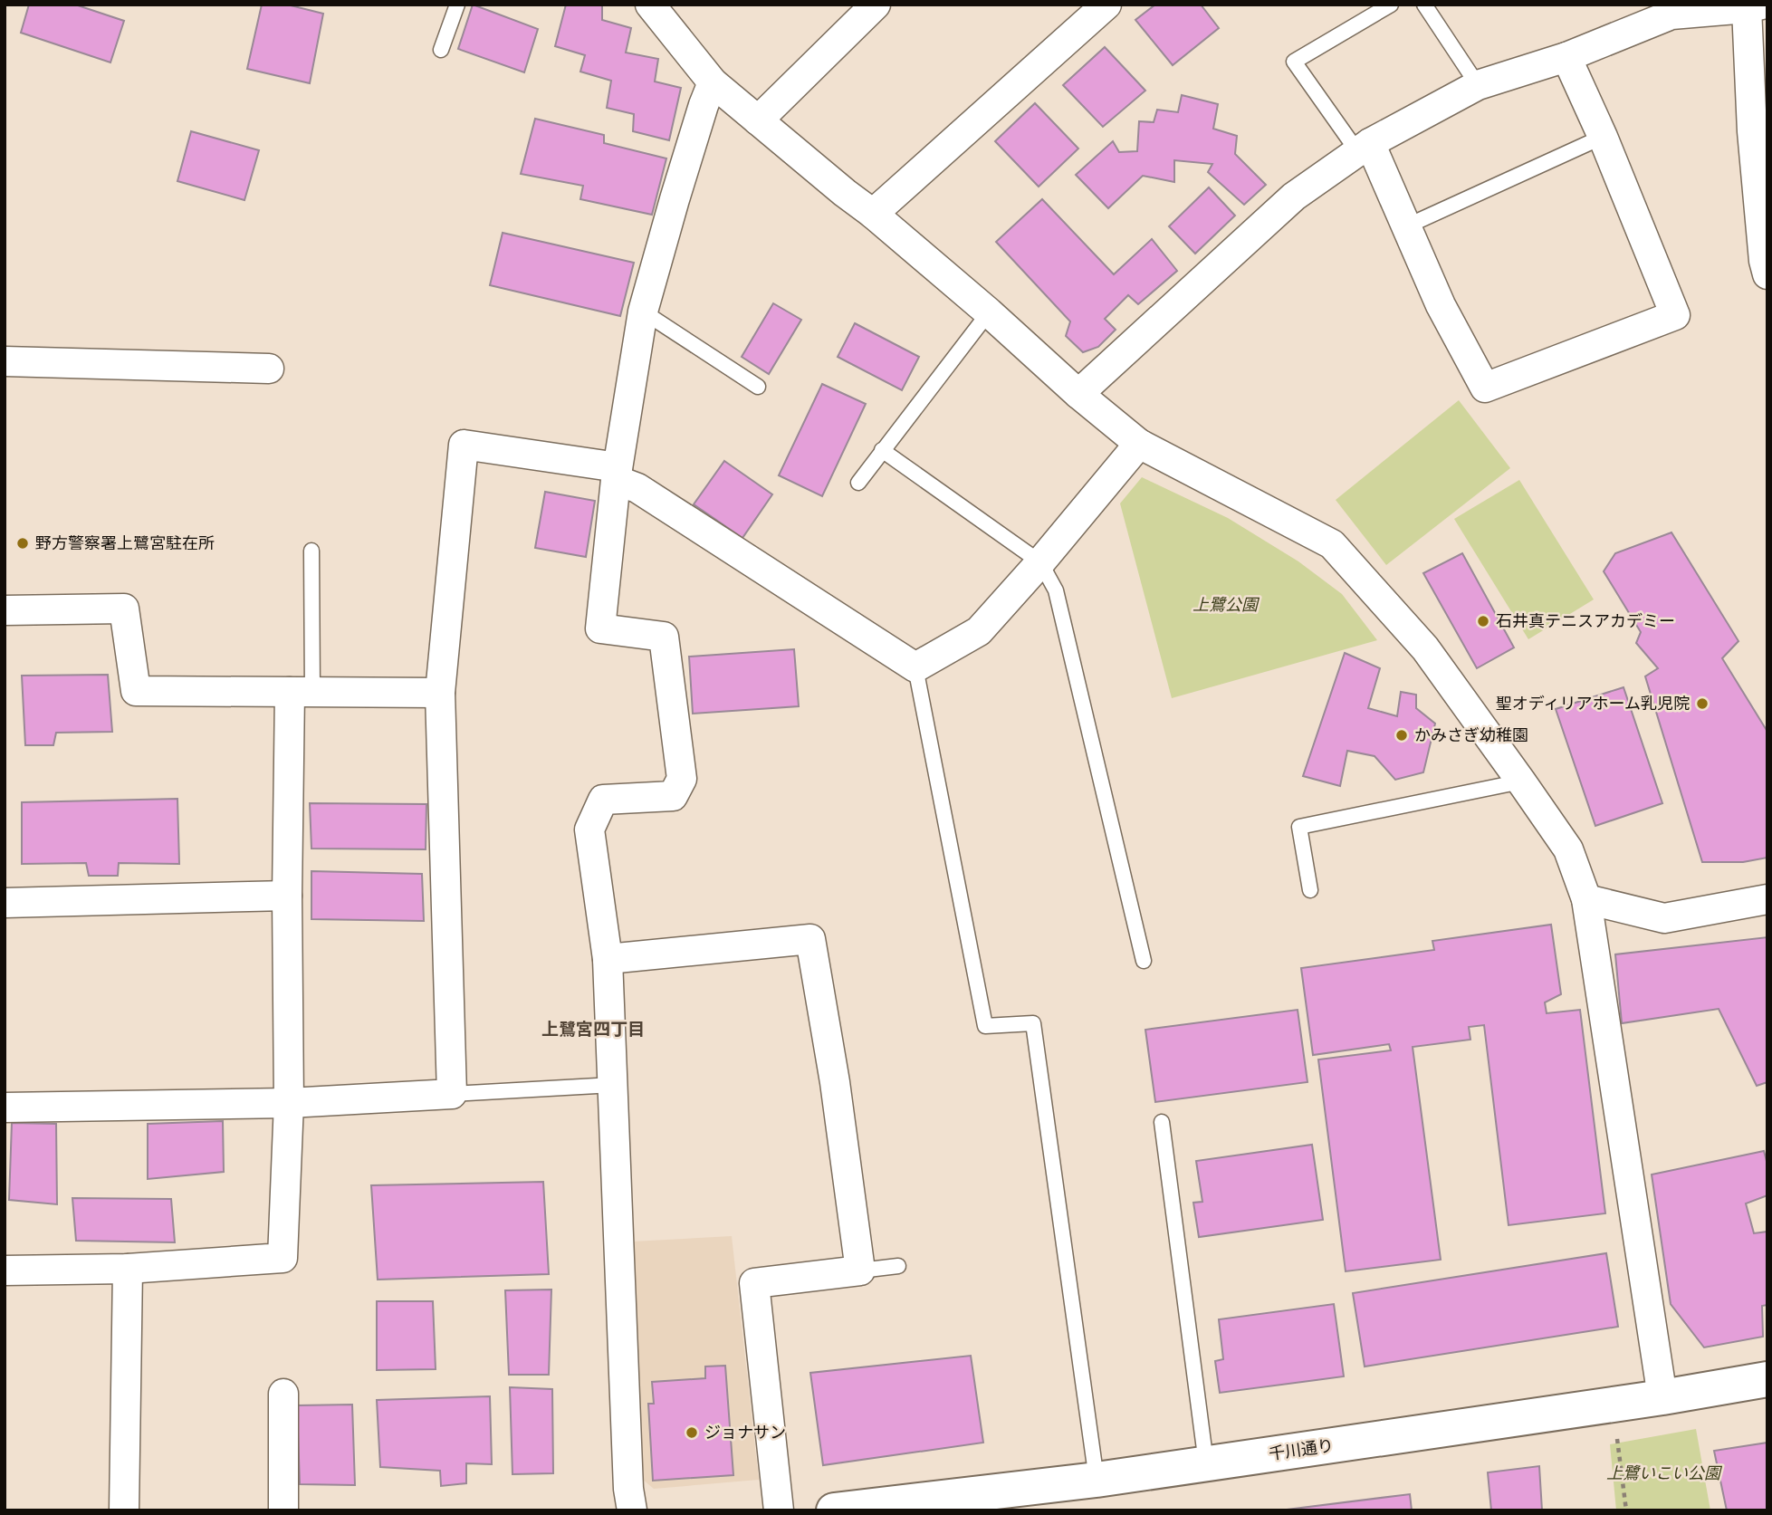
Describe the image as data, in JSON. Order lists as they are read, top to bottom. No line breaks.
{"streets":{"main road":["千川通り"]},"districts":["上鷺宮四丁目"],"parks":["上鷺公園","上鷺いこい公園"],"places":["野方警察署上鷺宮駐在所","石井真テニスアカデミー","聖オディリアホーム乳児院","かみさぎ幼稚園","ジョナサン"]}
